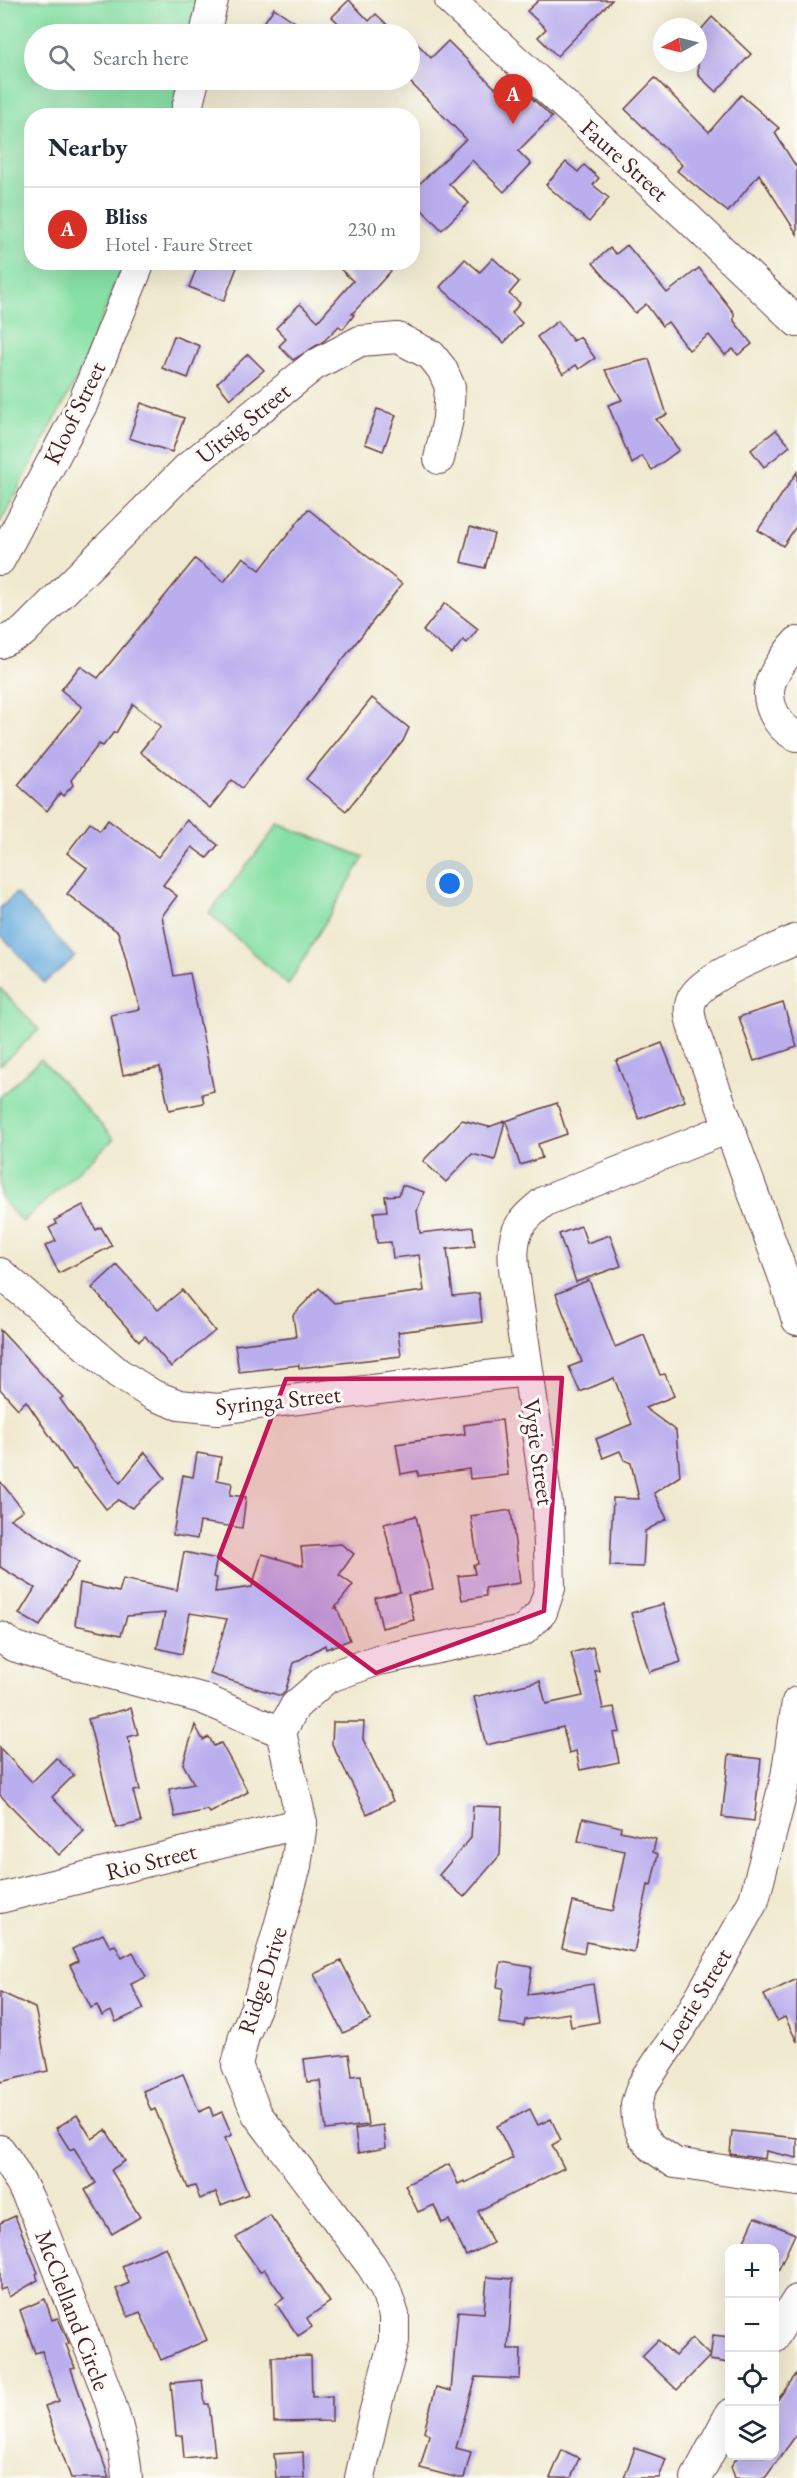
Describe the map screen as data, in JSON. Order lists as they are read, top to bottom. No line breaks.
{"streets":{"street":["Faure Street","Kloof Street","Uitsig Street","Syringa Street","Vygie Street","Rio Street","Ridge Drive","Loerie Street","McClelland Circle"]},"crossings":[["Syringa Street","Vygie Street"],["Vygie Street","Ridge Drive"],["Rio Street","Ridge Drive"]],"north":"left","page":{"search":"Search here","pins":"A","heading":"Nearby","list":[{"mark":"A","name":"Bliss","note":"Hotel · Faure Street","value":"230 m"}],"map_buttons":["+","−"]}}
